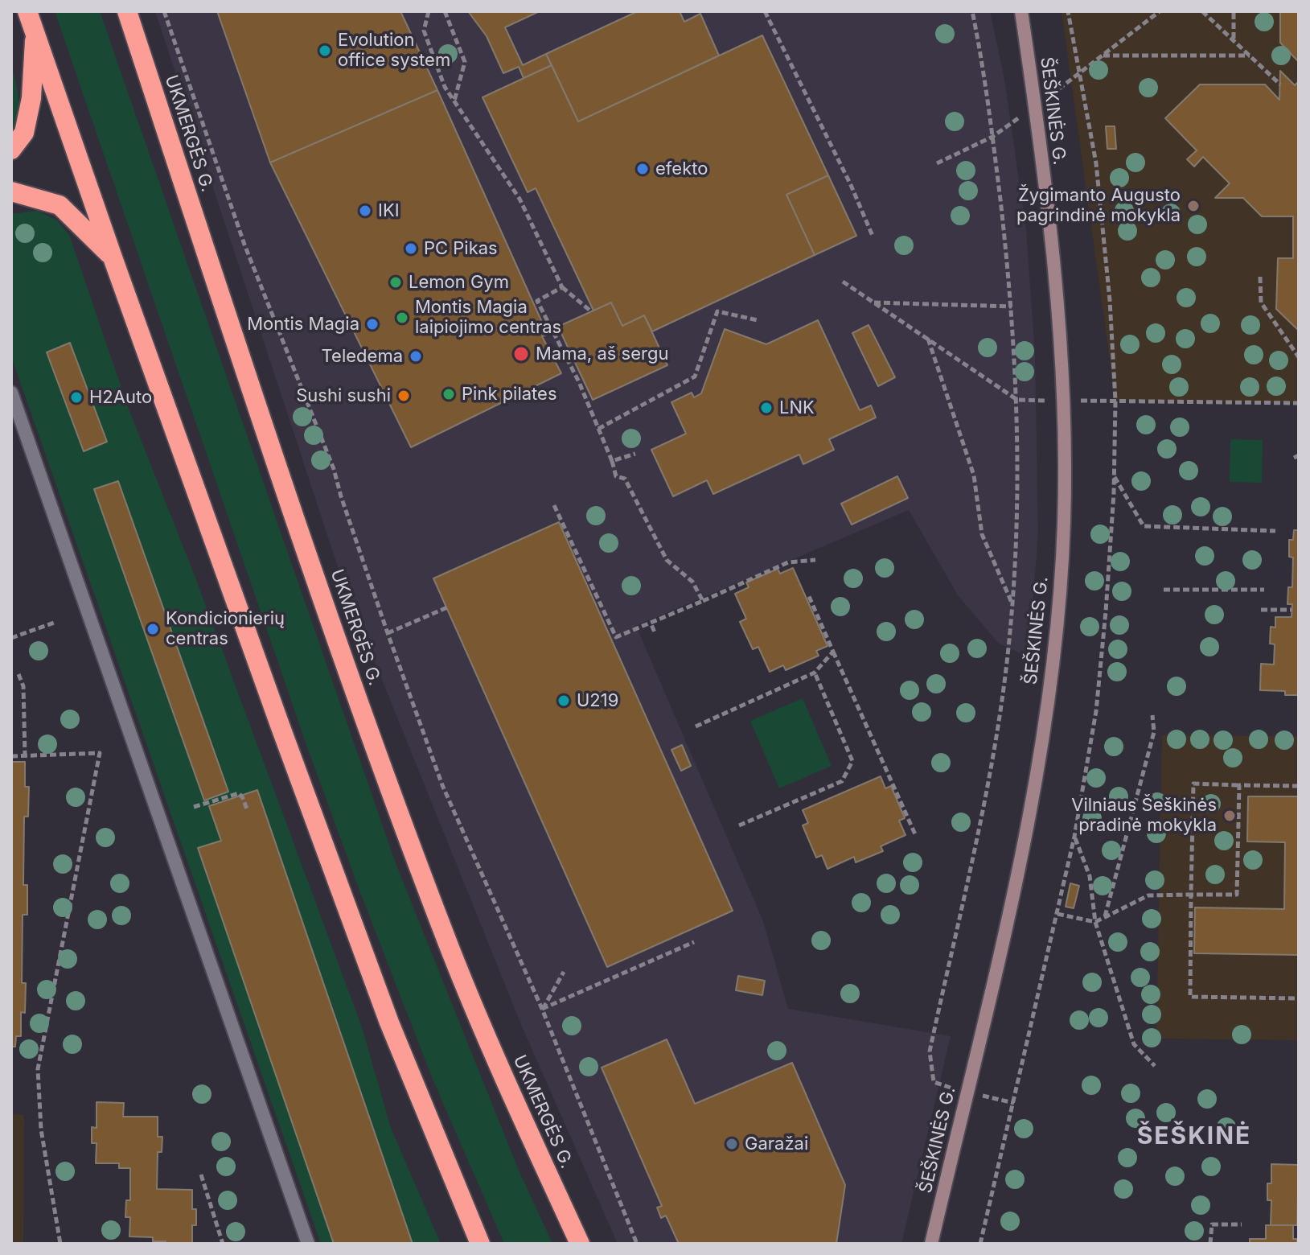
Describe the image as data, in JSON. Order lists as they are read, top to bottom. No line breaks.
{"streets":{"highway":["UKMERGĖS G."],"street":["ŠEŠKINĖS G."]},"districts":["ŠEŠKINĖ"],"places":["Evolution office system","efekto","Žygimanto Augusto pagrindinė mokykla","IKI","PC Pikas","Lemon Gym","Montis Magia laipiojimo centras","Montis Magia","Mama, aš sergu","Teledema","Pink pilates","Sushi sushi","H2Auto","LNK","Kondicionierių centras","U219","Vilniaus Šeškinės pradinė mokykla","Garažai"]}
